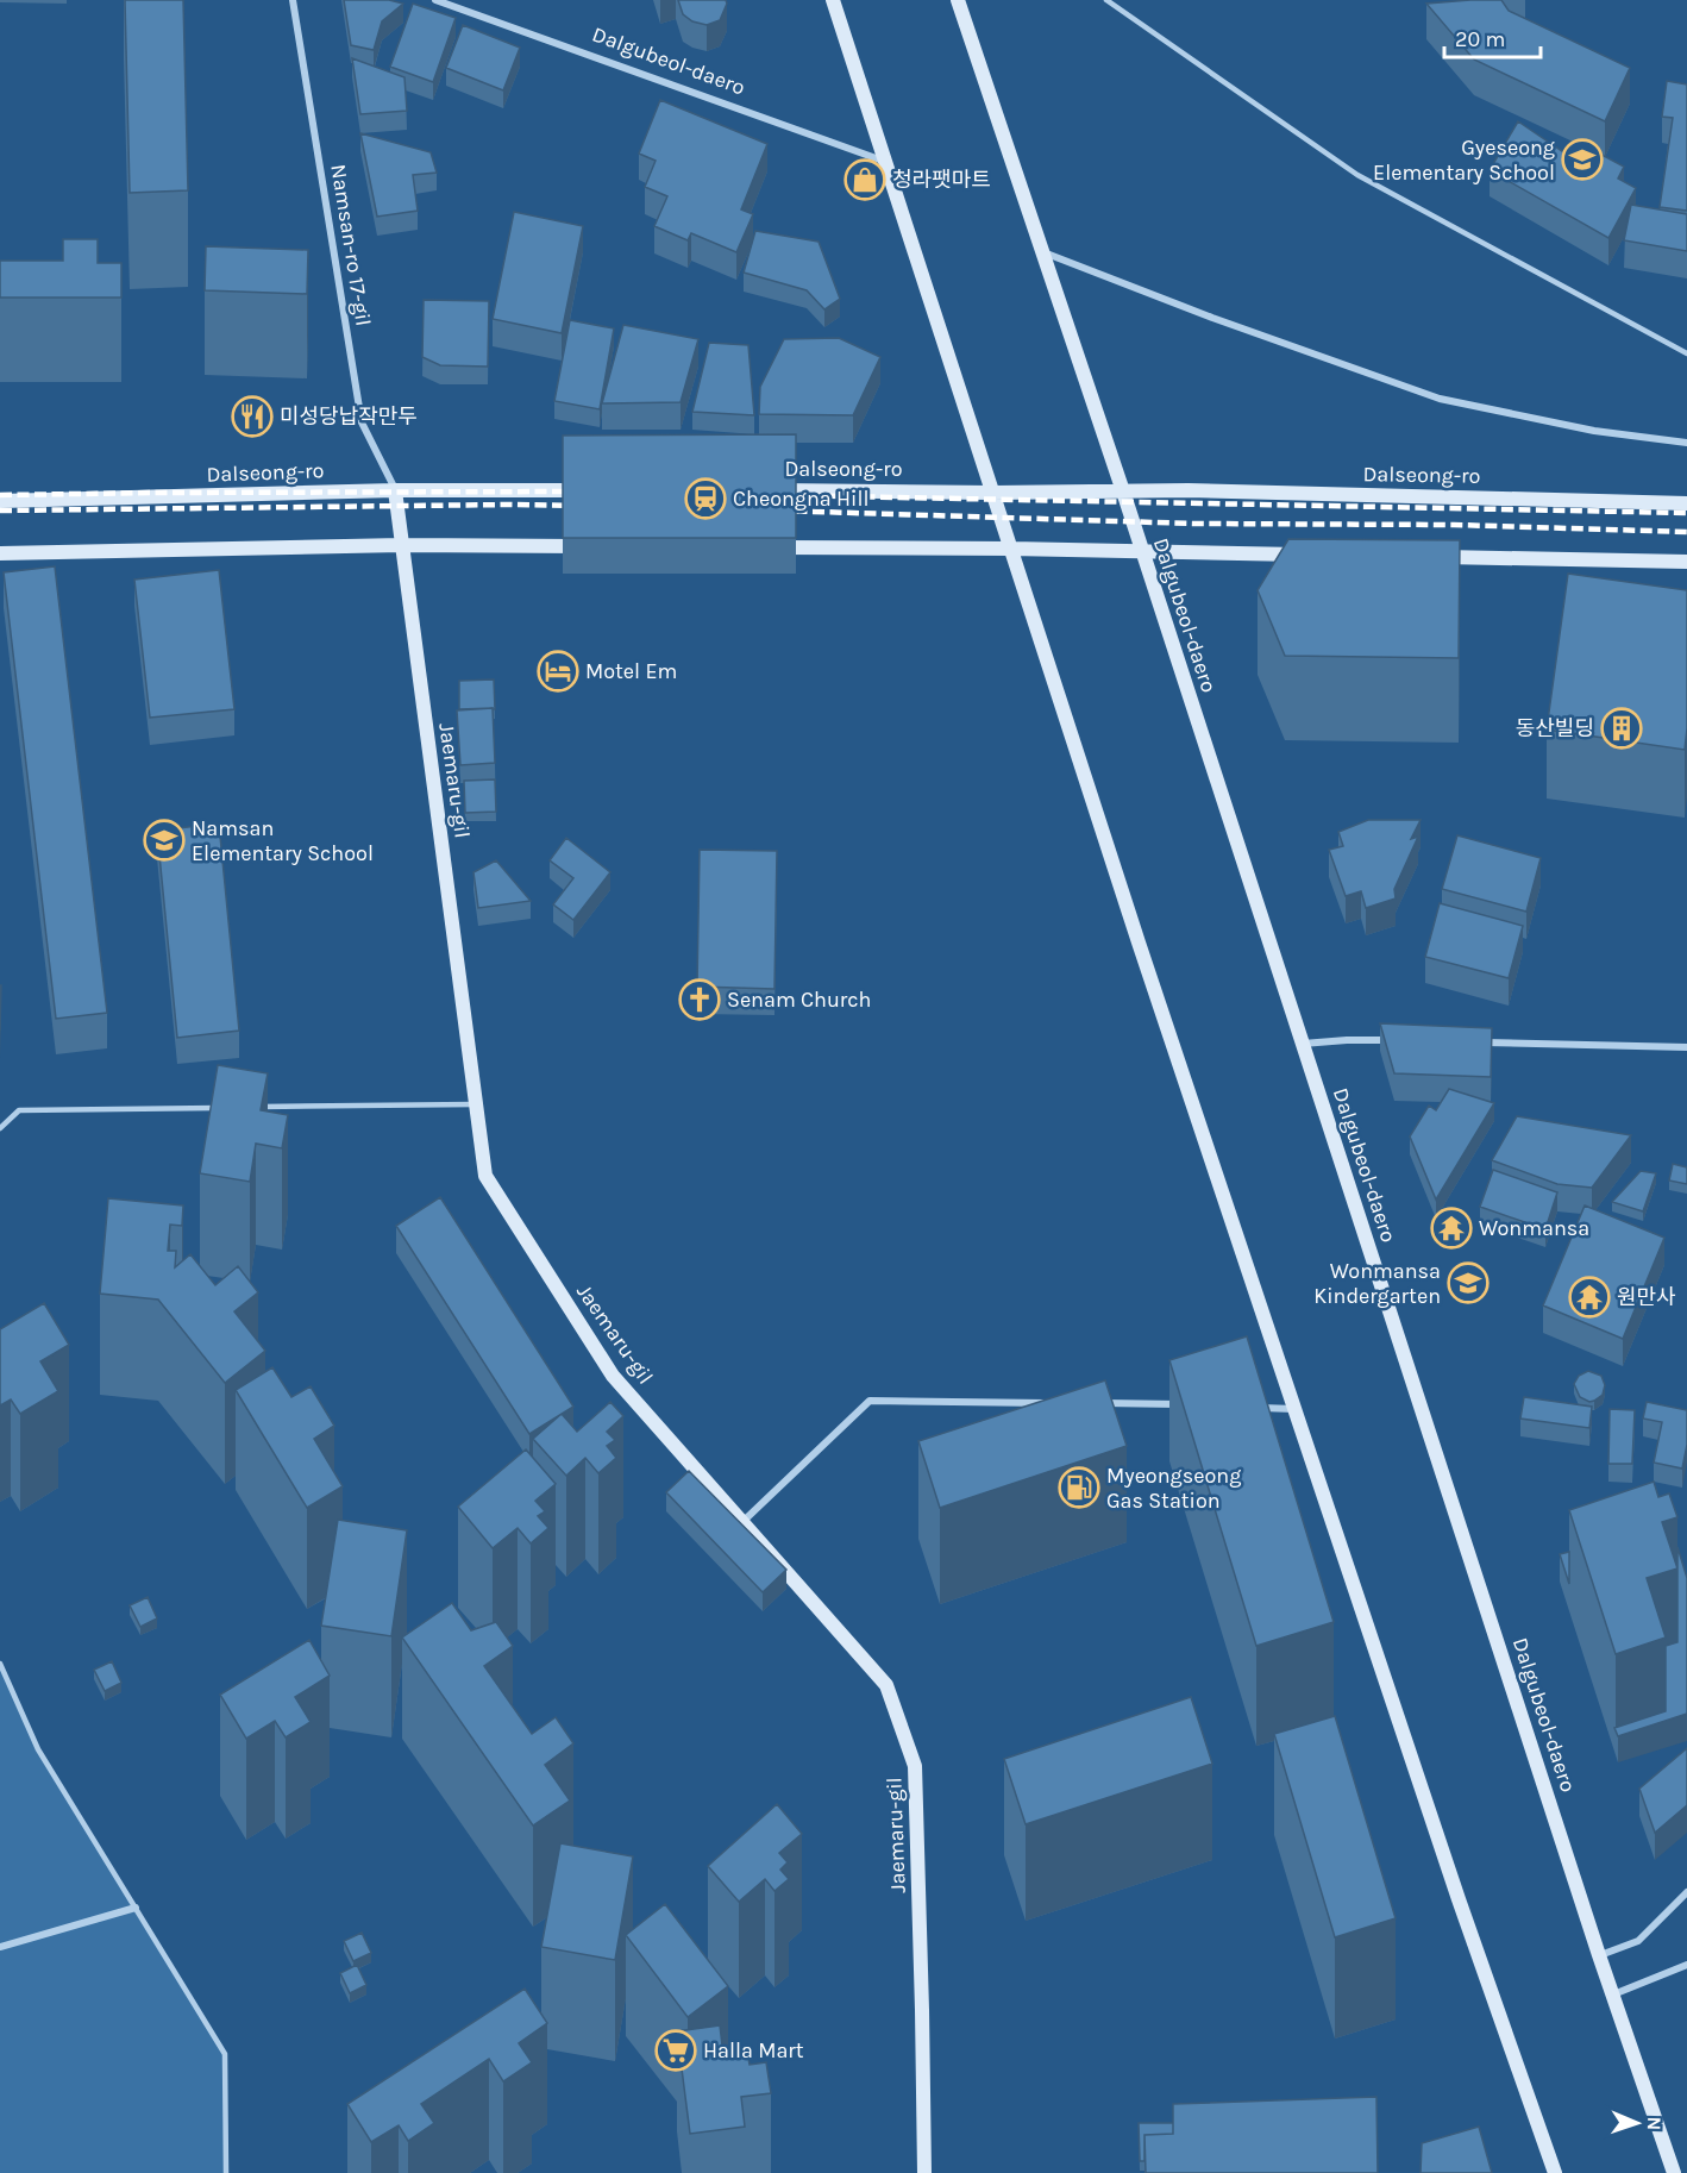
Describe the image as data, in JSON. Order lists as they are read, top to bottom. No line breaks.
{"streets":{"main road":["Dalgubeol-daero","Dalseong-ro","Jaemaru-gil"],"street":["Namsan-ro 17-gil"]},"crossings":[["Dalgubeol-daero","Dalseong-ro"],["Namsan-ro 17-gil","Dalseong-ro"],["Namsan-ro 17-gil","Jaemaru-gil"],["Dalseong-ro","Jaemaru-gil"]],"places":{"school or university":["Gyeseong Elementary School","Namsan Elementary School","Wonmansa Kindergarten"],"shop":["청라팻마트"],"restaurant":["미성당납작만두"],"station":["Cheongna Hill"],"hotel":["Motel Em"],"building":["동산빌딩"],"church":["Senam Church"],"temple":["Wonmansa","원만사"],"fuel station":["Myeongseong Gas Station"],"supermarket":["Halla Mart"]},"scale_bar":"20 m","north":"right"}
